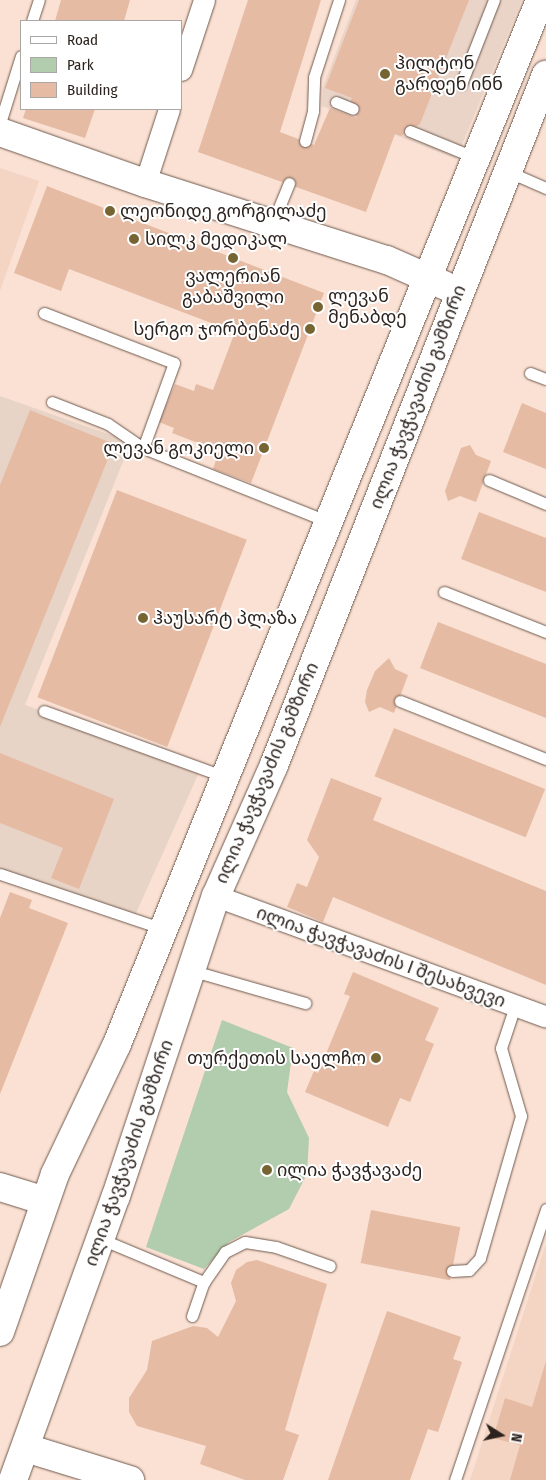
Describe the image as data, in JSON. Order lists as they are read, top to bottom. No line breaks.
{"streets":{"main road":["ილია ჭავჭავაძის გამზირი"],"street":["ილია ჭავჭავაძის I შესახვევი"]},"crossings":[["ილია ჭავჭავაძის გამზირი","ილია ჭავჭავაძის I შესახვევი"]],"places":["ჰილტონ გარდენ ინნ","ლეონიდე გორგილაძე","სილკ მედიკალ","ვალერიან გაბაშვილი","ლევან მენაბდე","სერგო ჯორბენაძე","ლევან გოკიელი","ჰაუსარტ პლაზა","თურქეთის საელჩო","ილია ჭავჭავაძე"],"legend":["Road","Park","Building"],"north":"right"}
